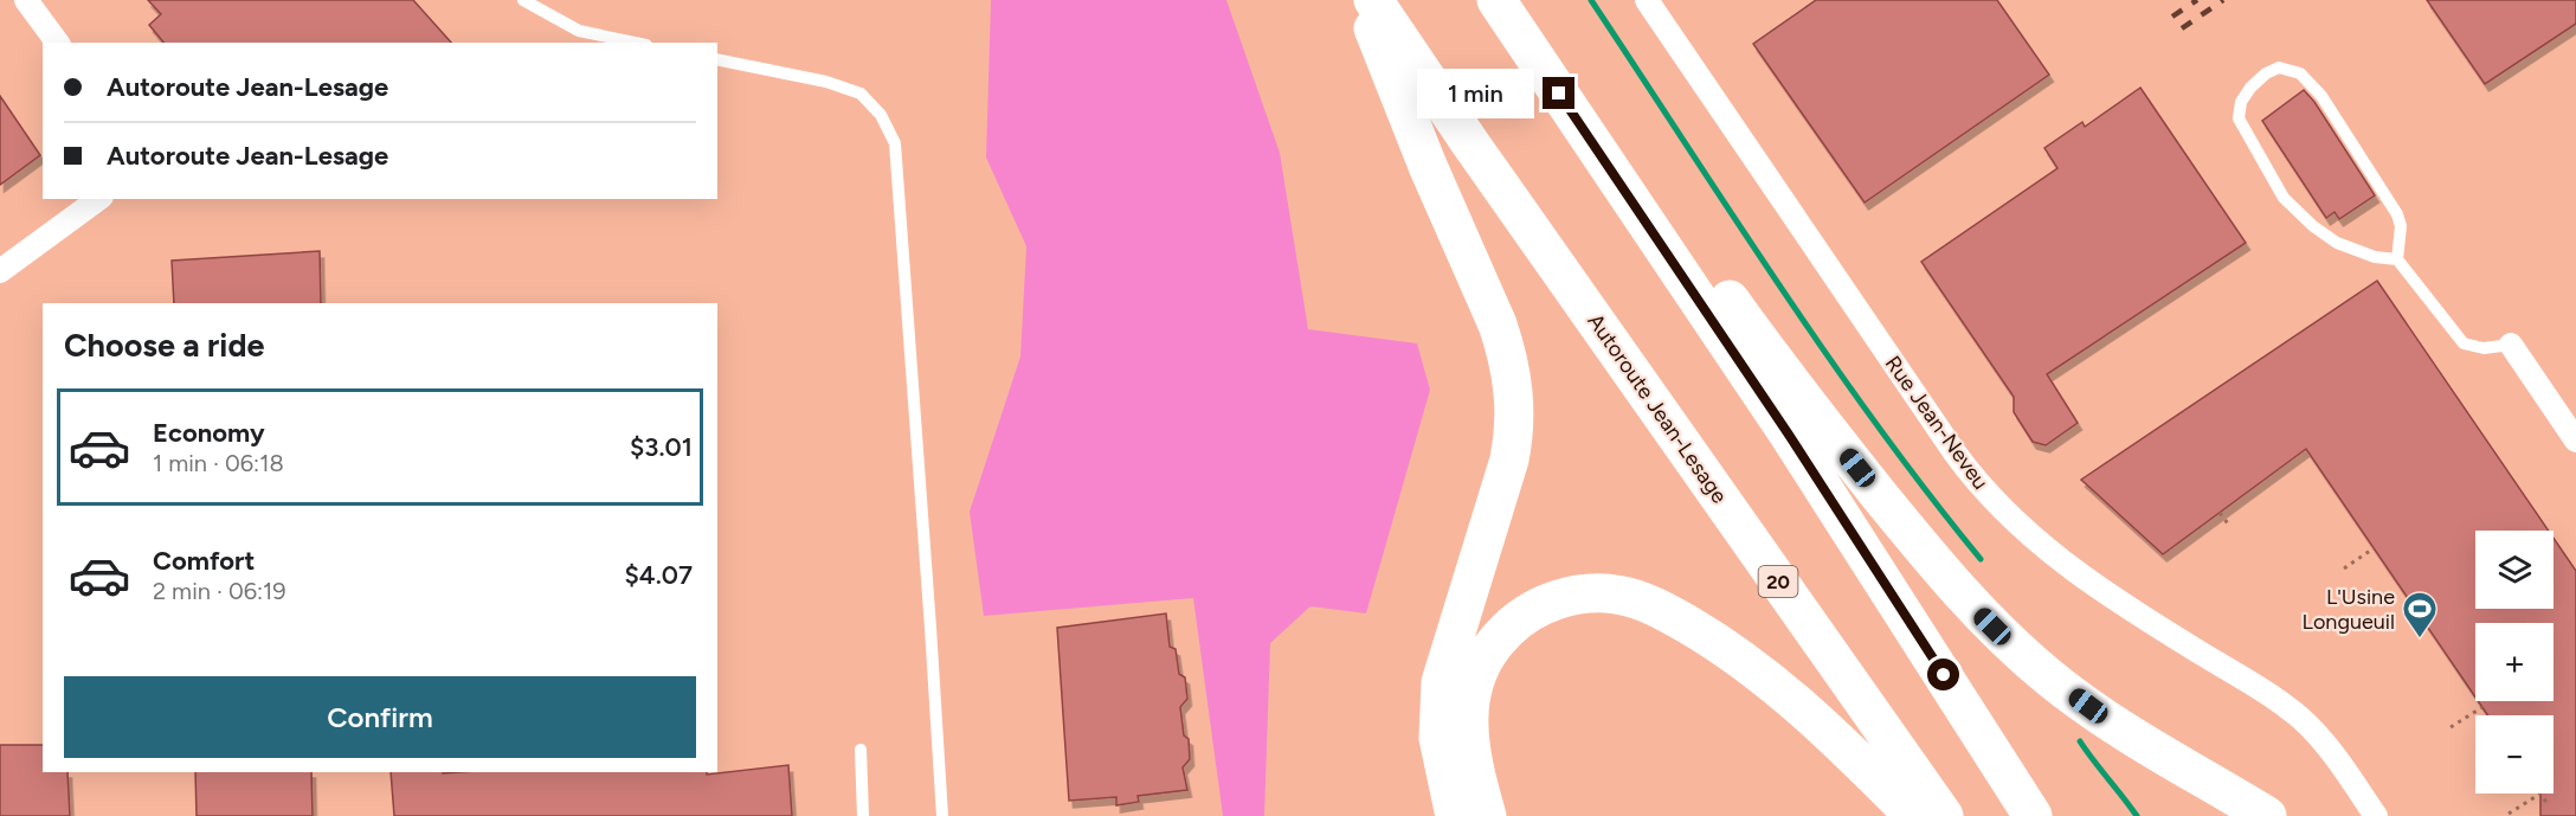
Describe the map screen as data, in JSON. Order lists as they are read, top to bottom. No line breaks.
{"streets":{"highway":["Autoroute Jean-Lesage","20"],"street":["Rue Jean-Neveu"]},"places":{"sports":["L'Usine Longueuil"]},"page":{"banner":["Autoroute Jean-Lesage","Autoroute Jean-Lesage"],"bubble":"1 min","heading":"Choose a ride","list":[{"name":"Economy","note":"1 min · 06:18","value":"$3.01"},{"name":"Comfort","note":"2 min · 06:19","value":"$4.07"}],"map_buttons":["+","−"],"buttons":"Confirm"}}
